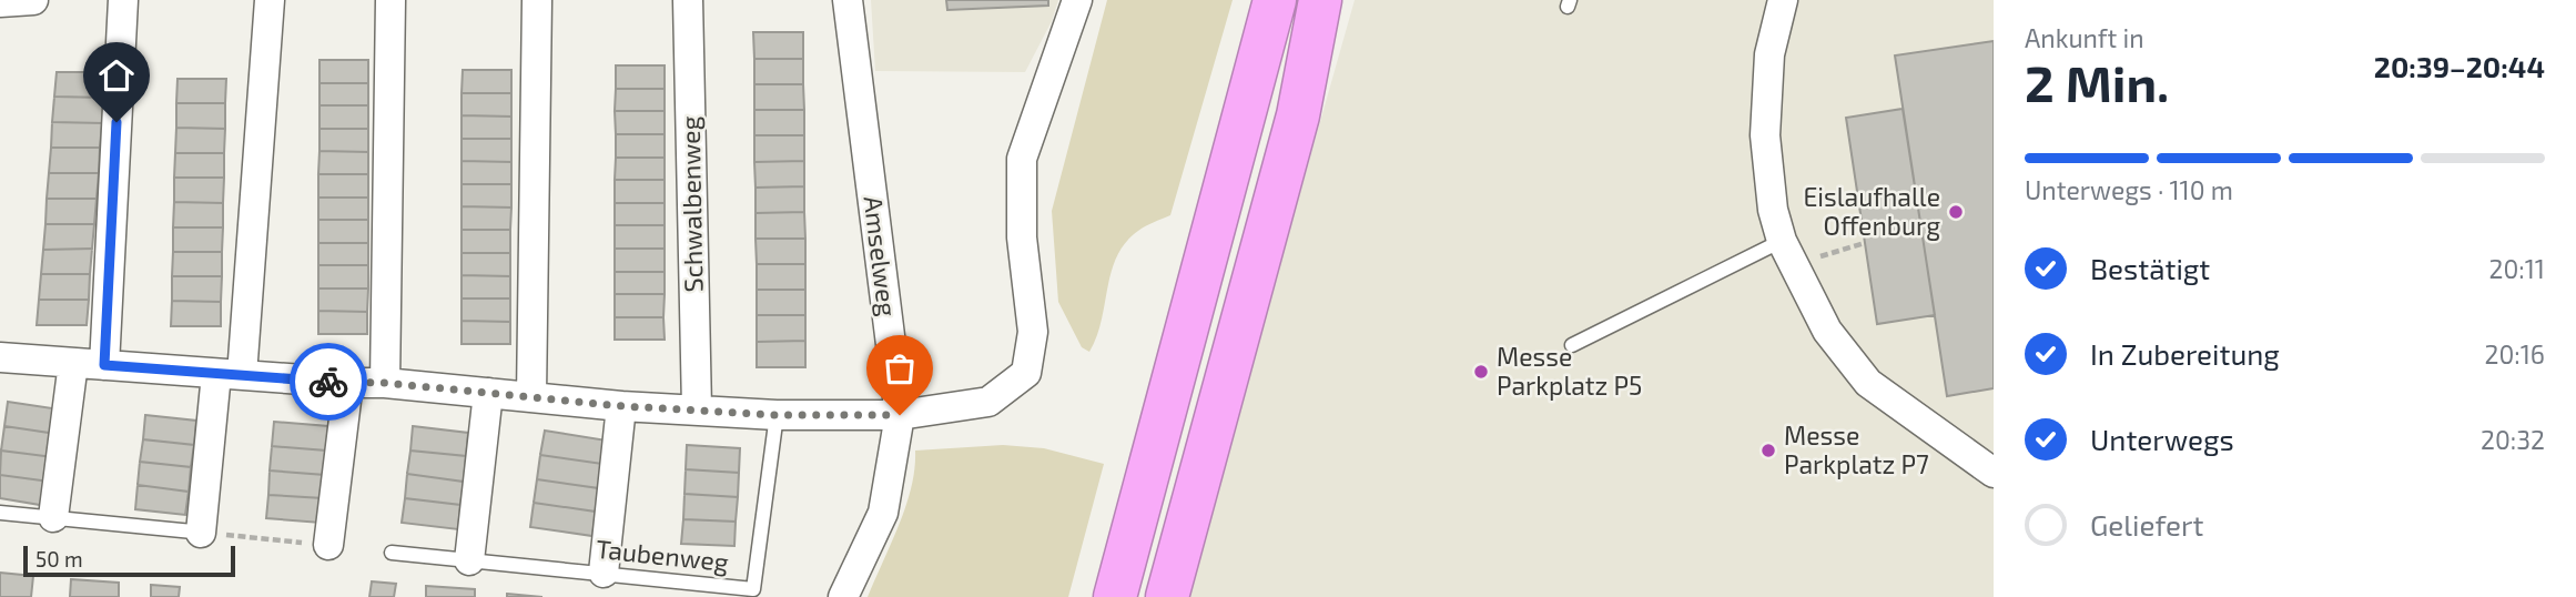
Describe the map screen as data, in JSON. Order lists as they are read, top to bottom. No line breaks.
{"streets":{"street":["Schwalbenweg","Amselweg"],"lane":["Taubenweg"]},"places":["Eislaufhalle Offenburg","Messe Parkplatz P5","Messe Parkplatz P7"],"scale_bar":"50 m","page":{"heading":["2 Min.","Ankunft in","20:39–20:44"],"bar":"Unterwegs · 110 m","list":[["Bestätigt","20:11"],["In Zubereitung","20:16"],["Unterwegs","20:32"],"Geliefert"],"scale":"50 m"}}
